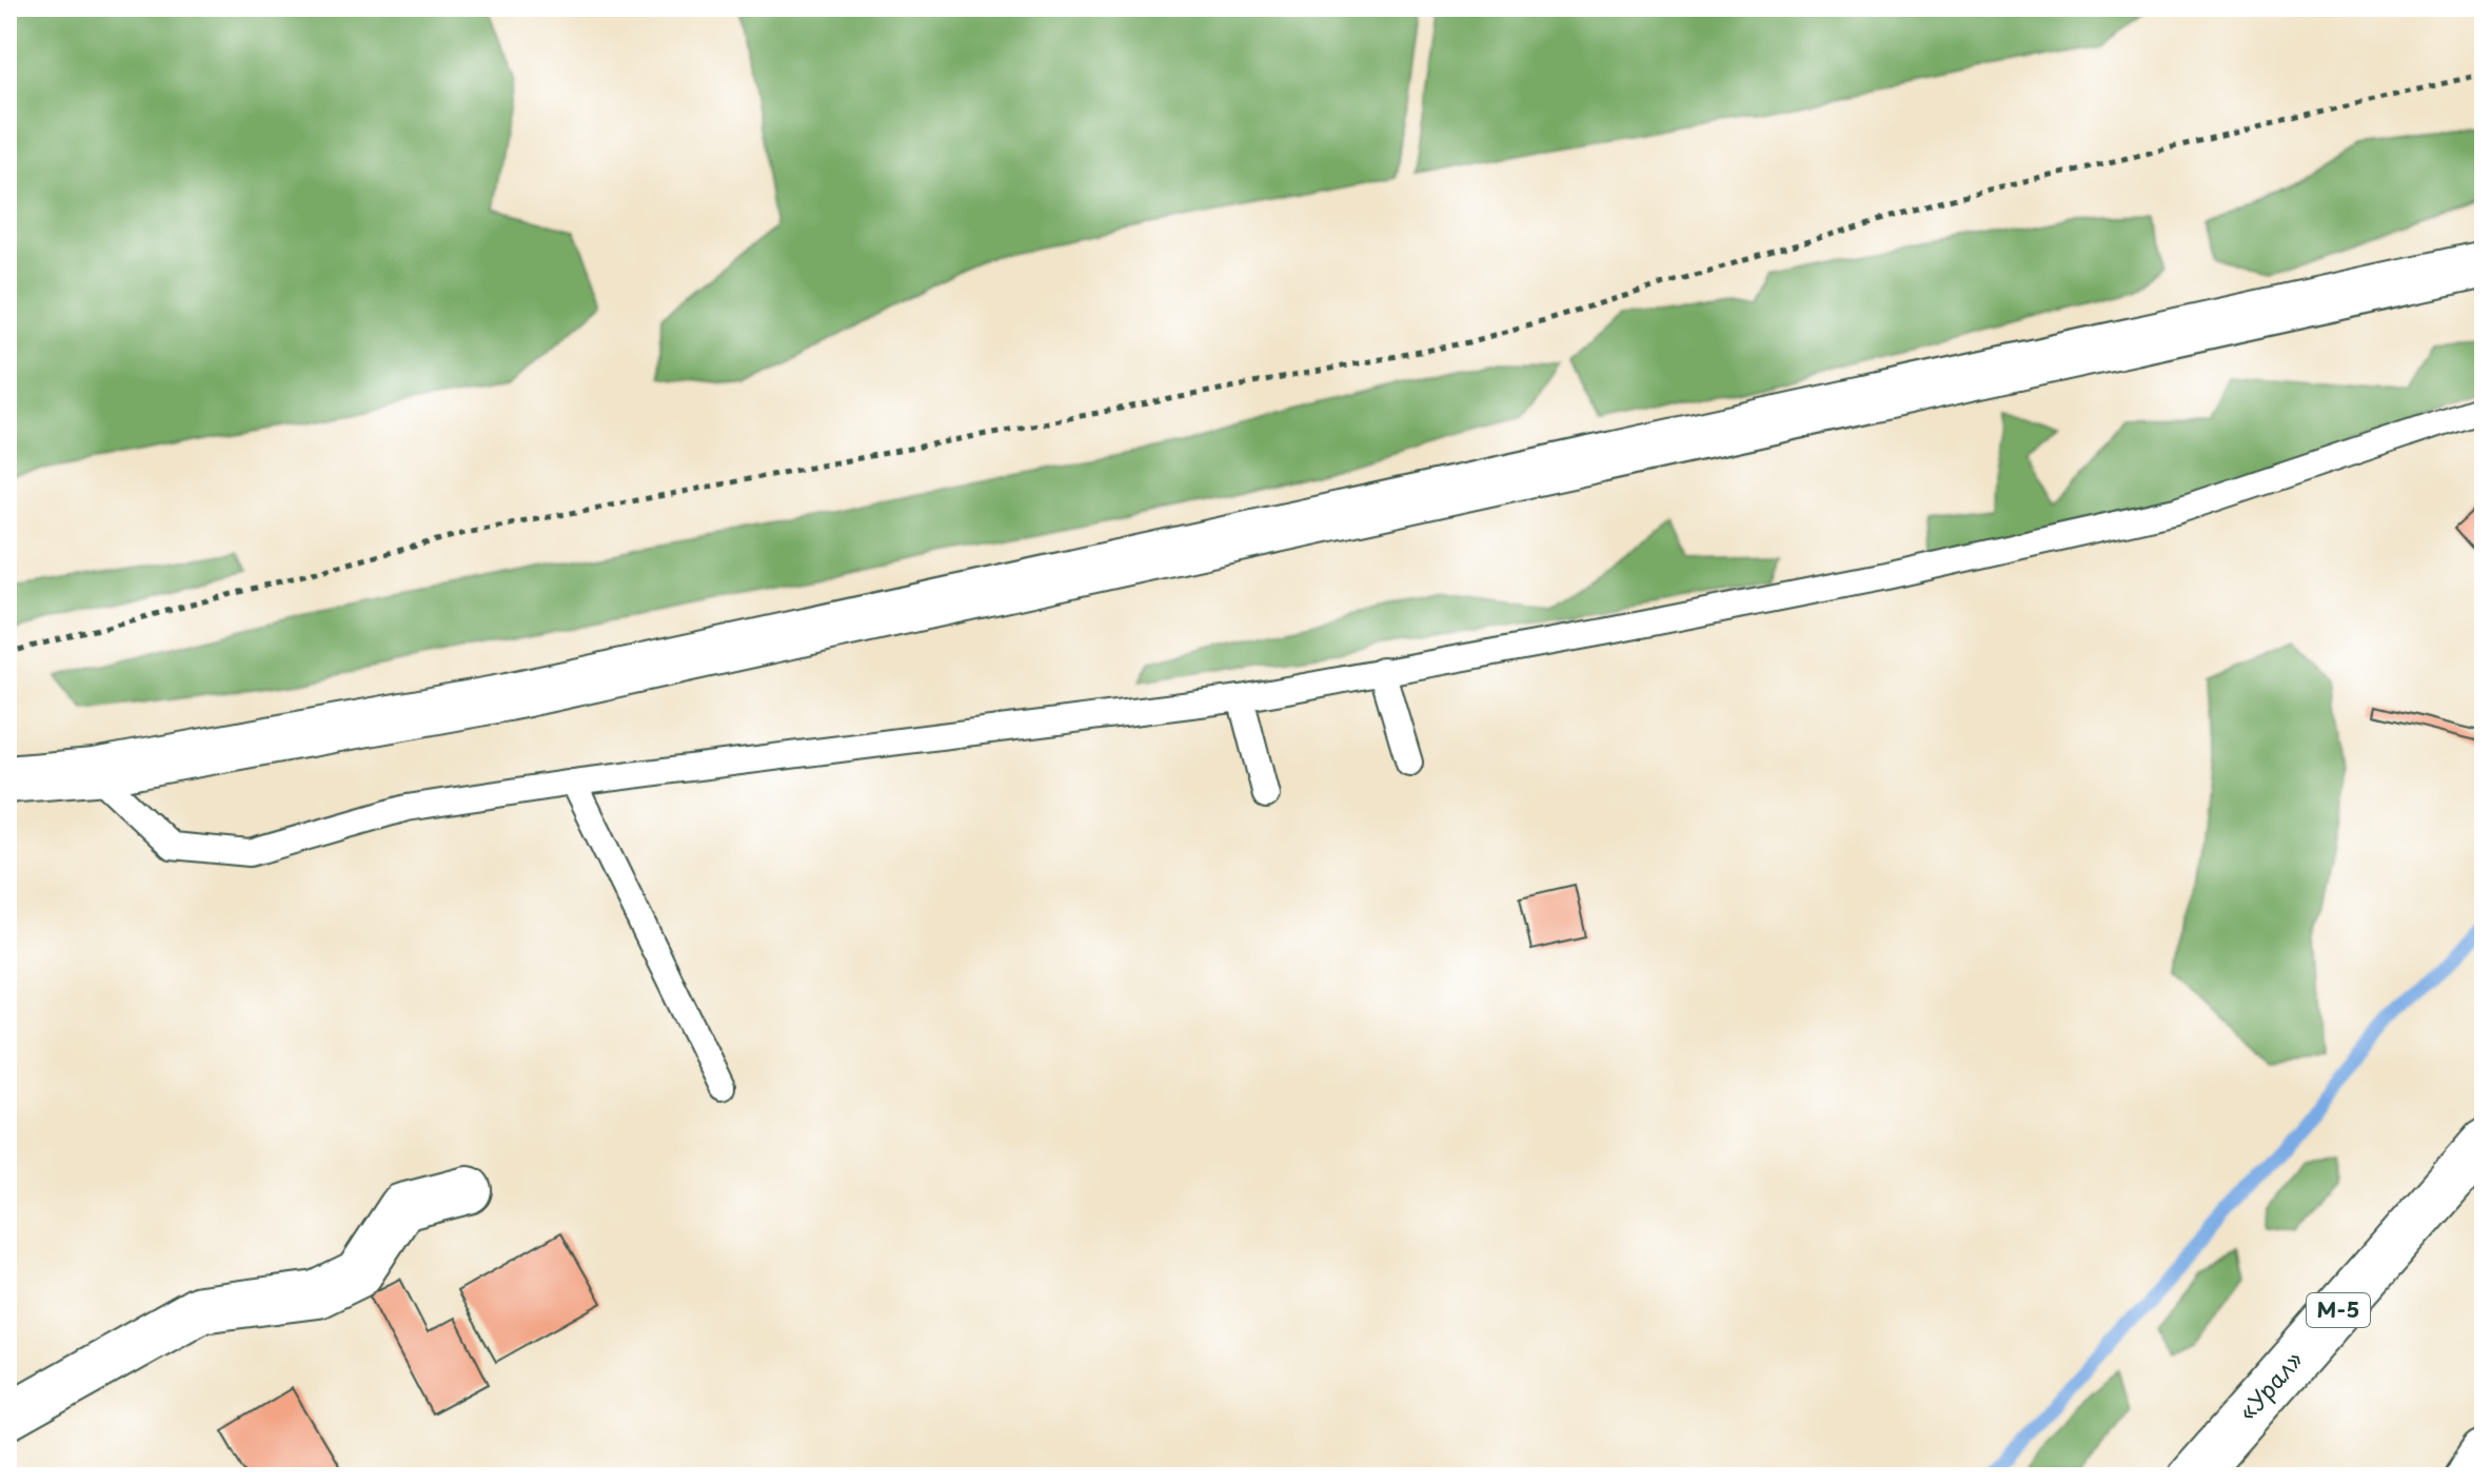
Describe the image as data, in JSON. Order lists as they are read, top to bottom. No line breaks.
{"streets":{"main road":["М-5","«Урал»"]}}
